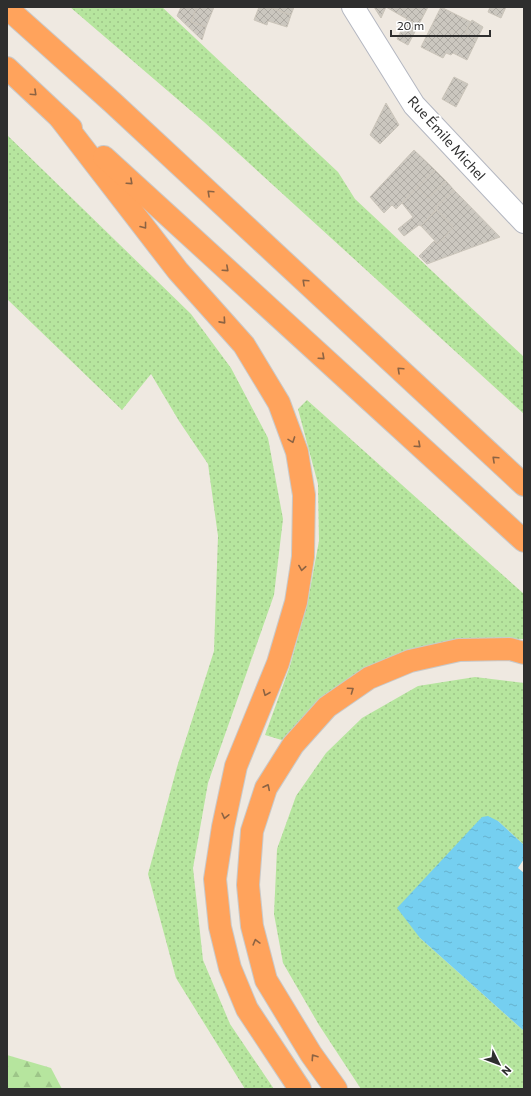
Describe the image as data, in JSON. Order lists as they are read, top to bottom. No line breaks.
{"streets":{"street":["Rue Émile Michel"]},"scale_bar":"20 m","north":"bottom right"}
